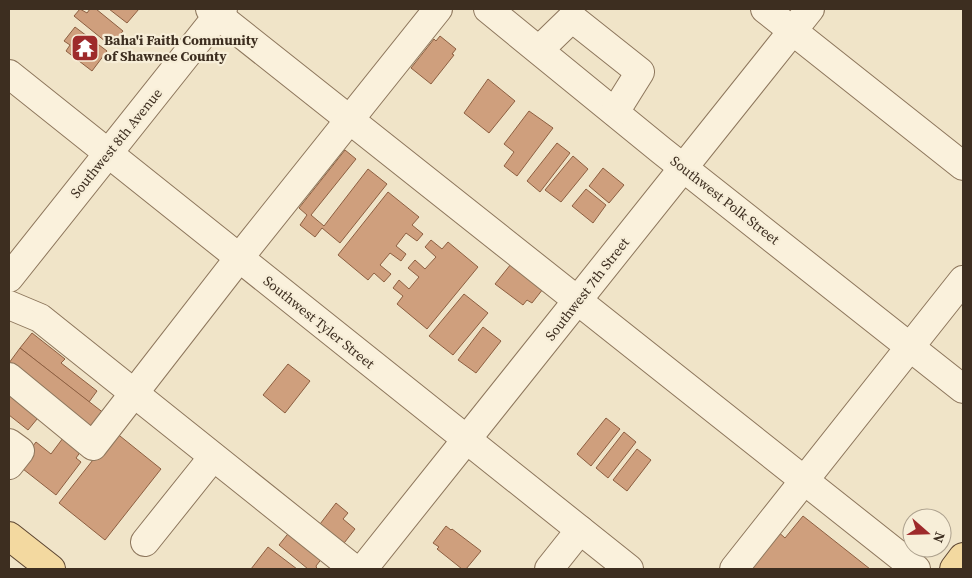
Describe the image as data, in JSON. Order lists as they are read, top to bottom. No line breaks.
{"streets":{"street":["Southwest 8th Avenue","Southwest Polk Street","Southwest 7th Street","Southwest Tyler Street"]},"crossings":[["Southwest 8th Avenue","Southwest Tyler Street"],["Southwest Polk Street","Southwest 7th Street"],["Southwest 7th Street","Southwest Tyler Street"]],"places":{"temple":["Baha'i Faith Community of Shawnee County"]},"north":"right"}
